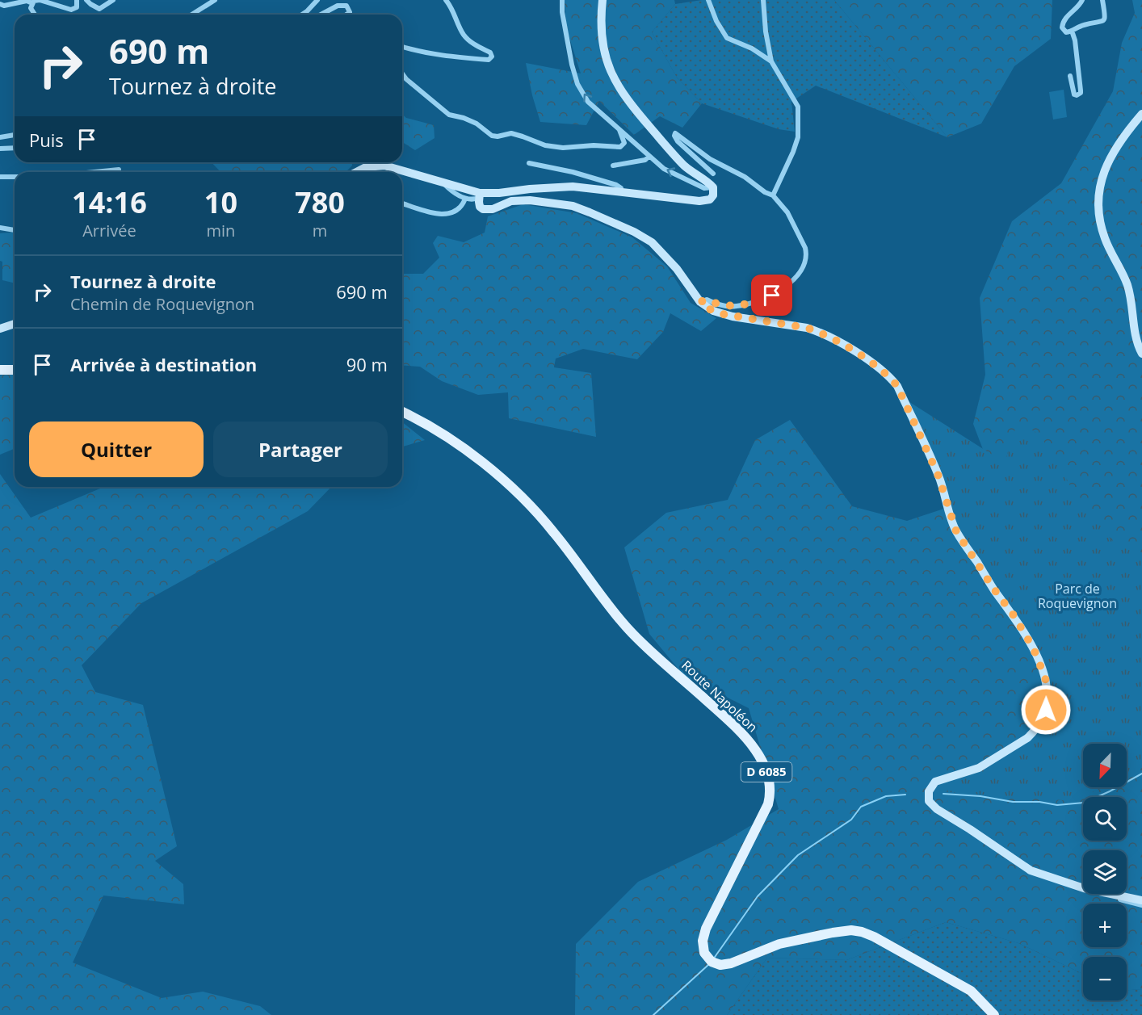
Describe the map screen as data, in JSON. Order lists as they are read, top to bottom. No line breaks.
{"streets":{"main road":["Route Napoléon","D 6085"]},"parks":["Parc de Roquevignon"],"north":"bottom left","page":{"turn":["690 m","Tournez à droite"],"then":"Puis","eta":["14:16","Arrivée","10","min","780","m"],"list":[{"name":"Tournez à droite","note":"Chemin de Roquevignon","value":"690 m"},{"name":"Arrivée à destination","value":"90 m"}],"buttons":["Quitter","Partager"],"map_buttons":["+","−"]}}
